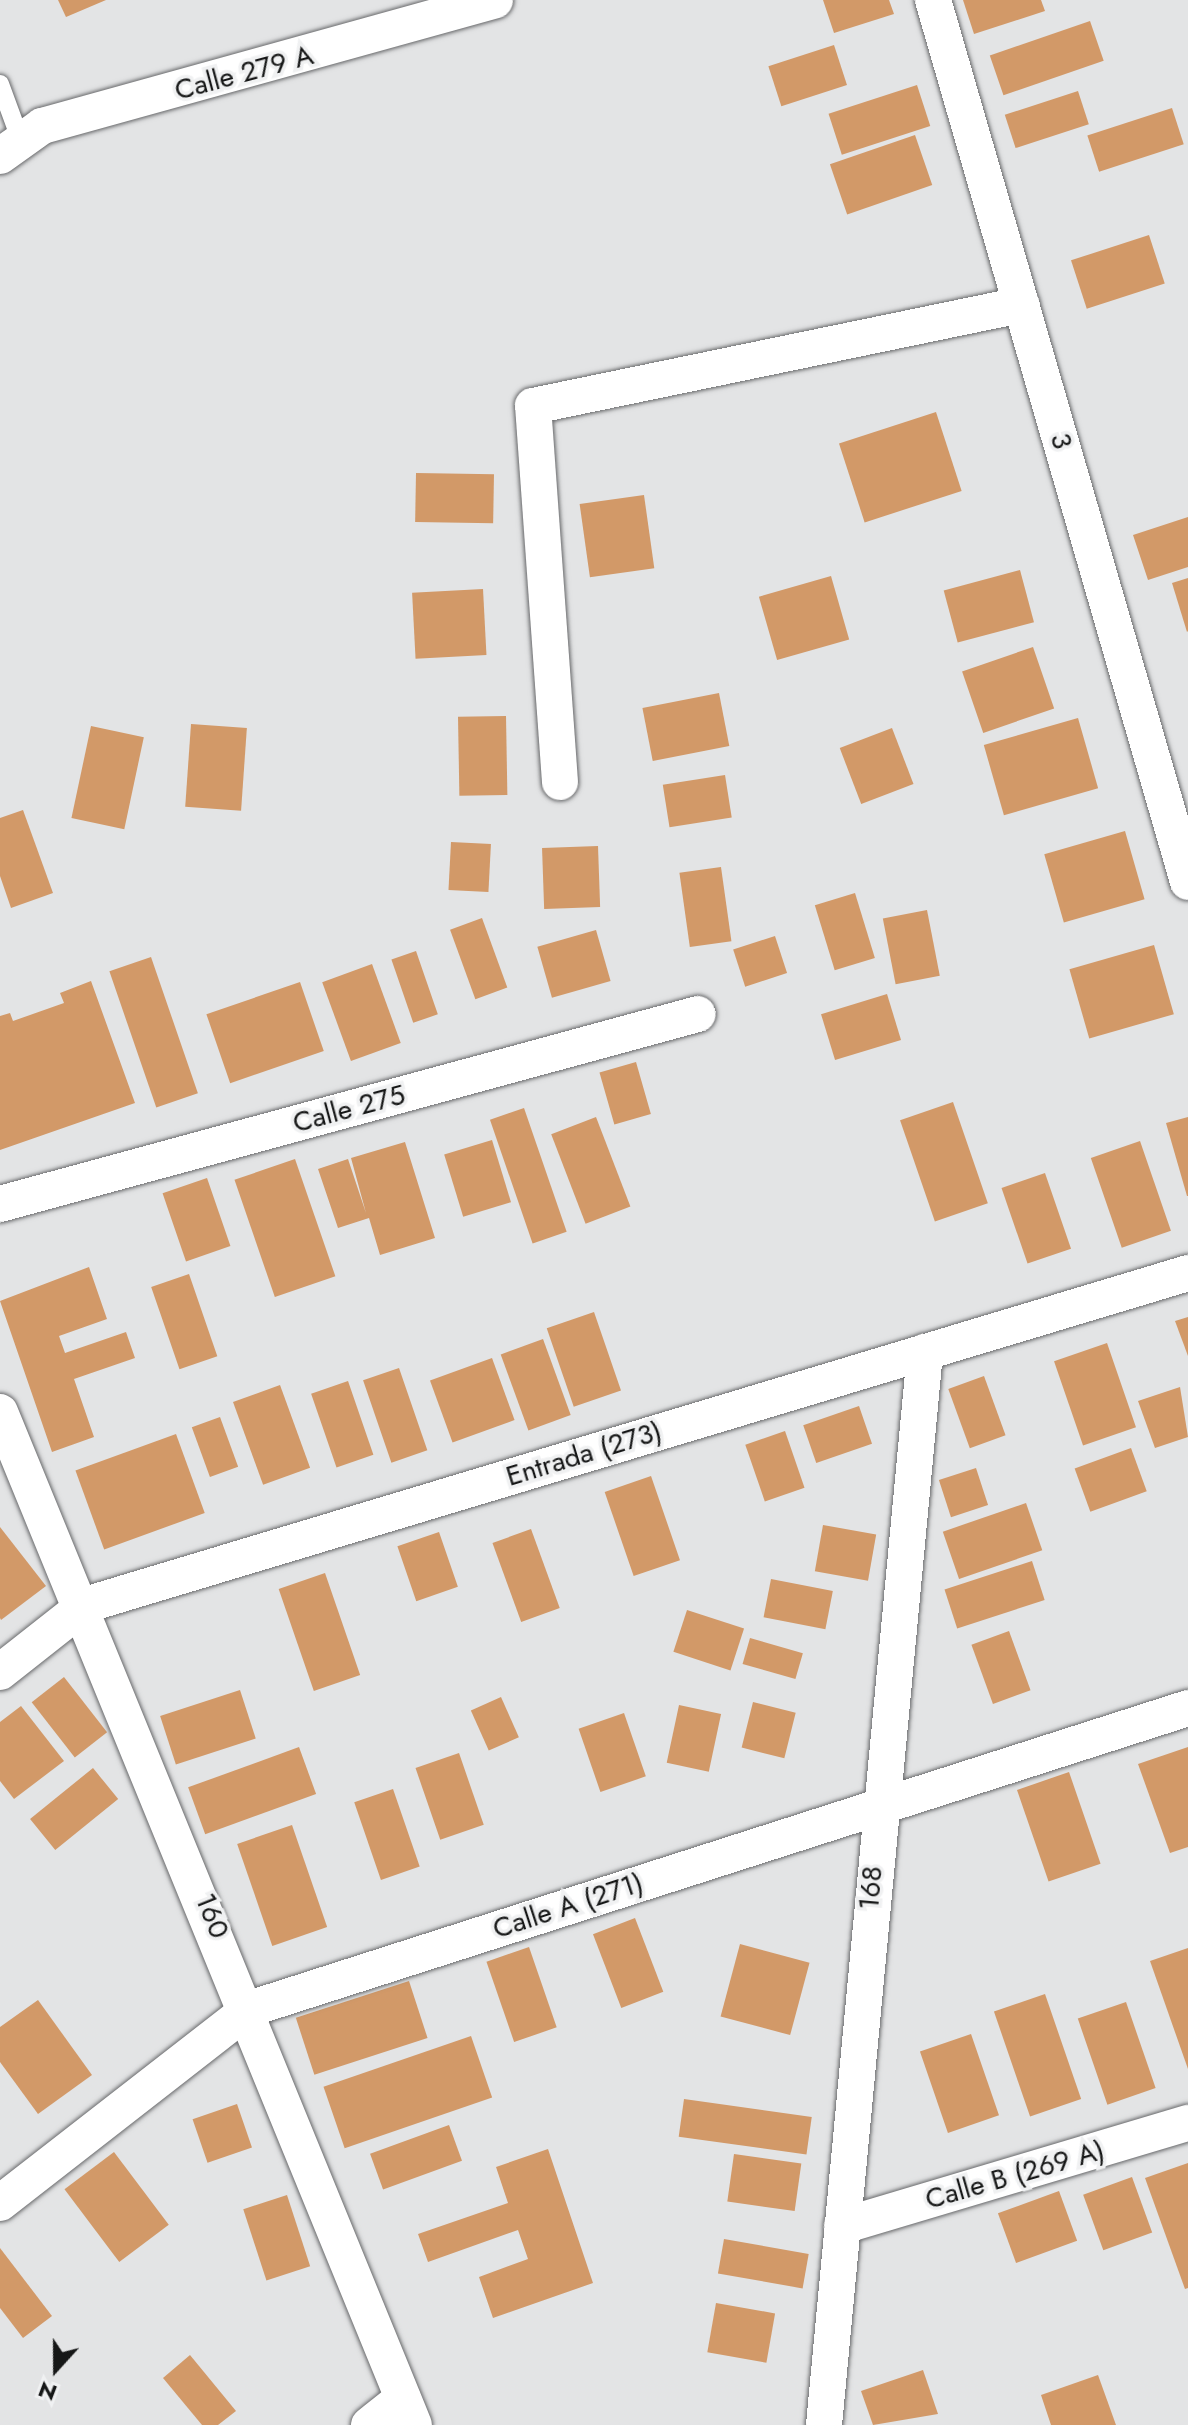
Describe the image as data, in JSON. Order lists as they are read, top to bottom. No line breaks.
{"streets":{"street":["Calle 279 A","3","Calle 275","Entrada (273)","168","Calle A (271)","160","Calle B (269 A)"]},"crossings":[["Entrada (273)","168"],["Entrada (273)","160"],["168","Calle A (271)"],["168","Calle B (269 A)"],["Calle A (271)","160"]],"north":"bottom"}
